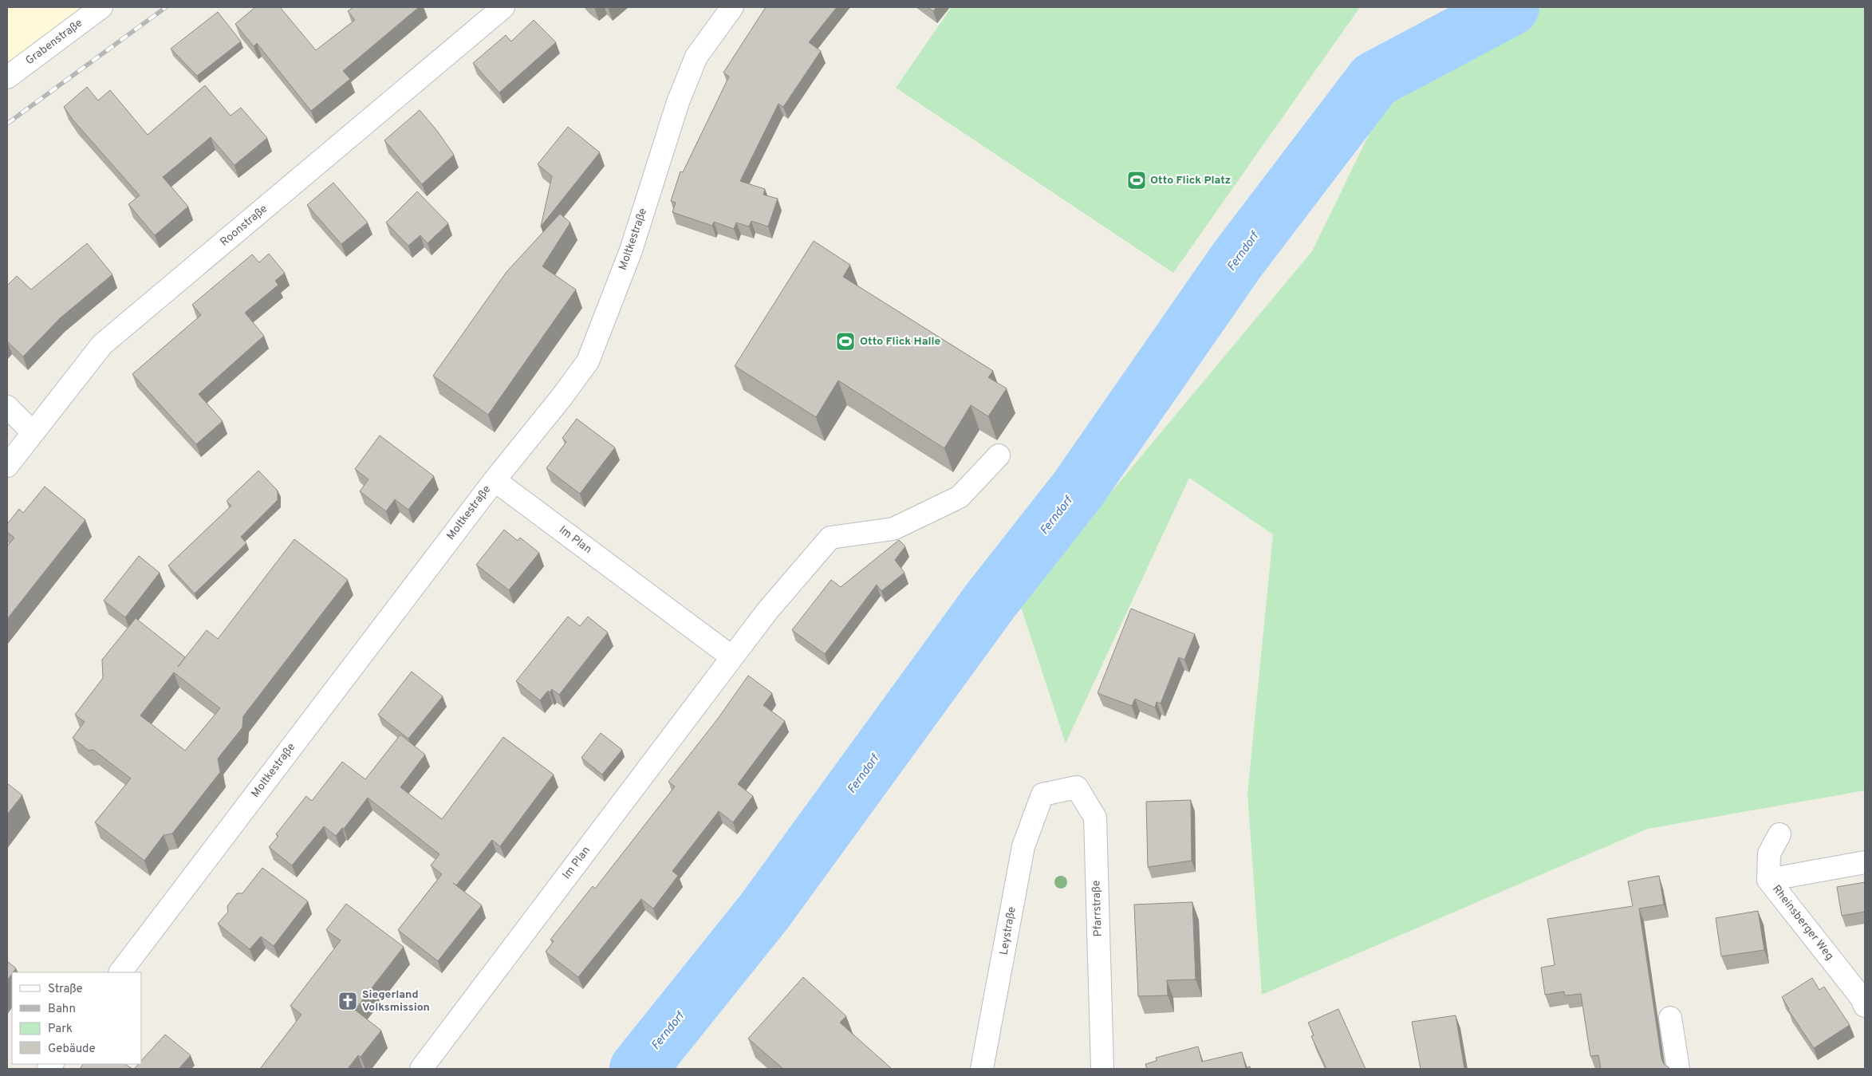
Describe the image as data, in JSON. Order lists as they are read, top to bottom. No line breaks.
{"streets":{"street":["Grabenstraße","Roonstraße","Moltkestraße","Im Plan","Pfarrstraße","Rheinsberger Weg","Leystraße"]},"crossings":[["Moltkestraße","Im Plan"],["Pfarrstraße","Leystraße"]],"water":["Ferndorf"],"places":{"sports":["Otto Flick Platz","Otto Flick Halle"],"church":["Siegerland Volksmission"]},"legend":["Straße","Bahn","Park","Gebäude"]}
